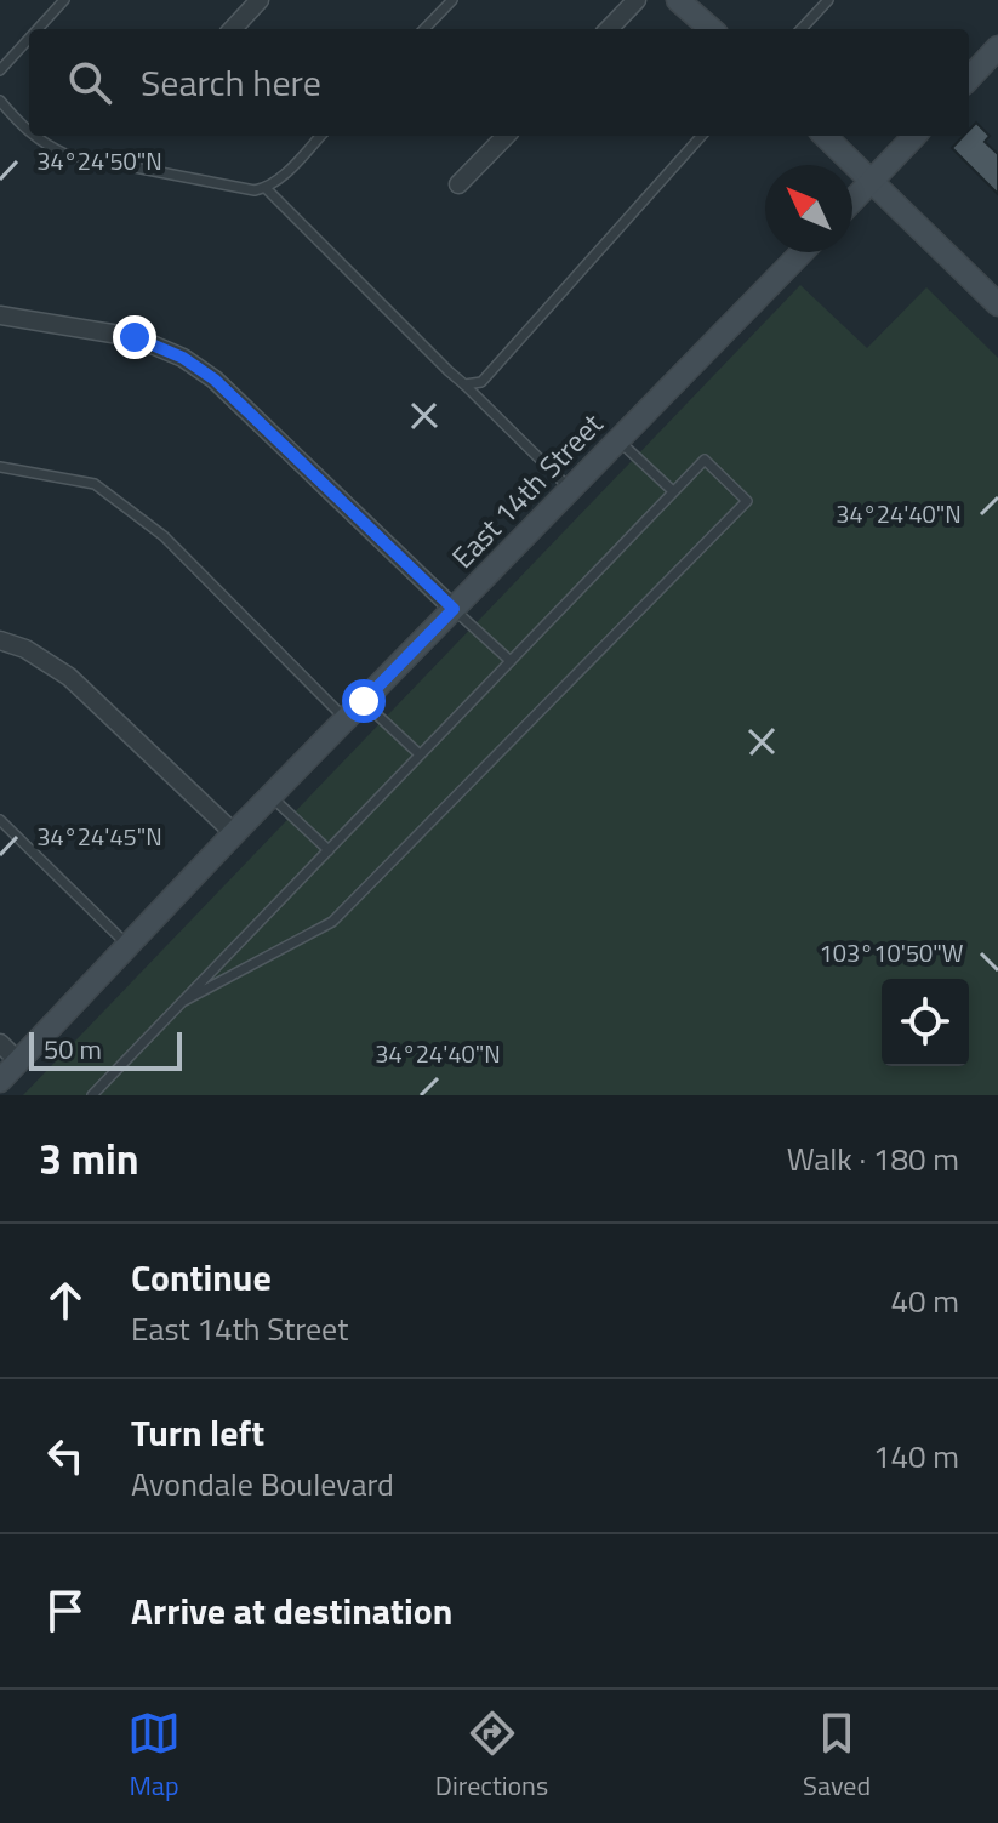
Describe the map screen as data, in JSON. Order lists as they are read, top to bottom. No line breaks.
{"streets":{"street":["East 14th Street"]},"scale_bar":"50 m","north":"top left","page":{"search":"Search here","scale":"50 m","heading":["3 min","Walk · 180 m"],"list":[["Continue","East 14th Street","40 m"],["Turn left","Avondale Boulevard","140 m"],"Arrive at destination"],"nav":["Map","Directions","Saved"]},"coordinates":["34°24'50\"N","34°24'40\"N","34°24'45\"N","103°10'50\"W"]}
